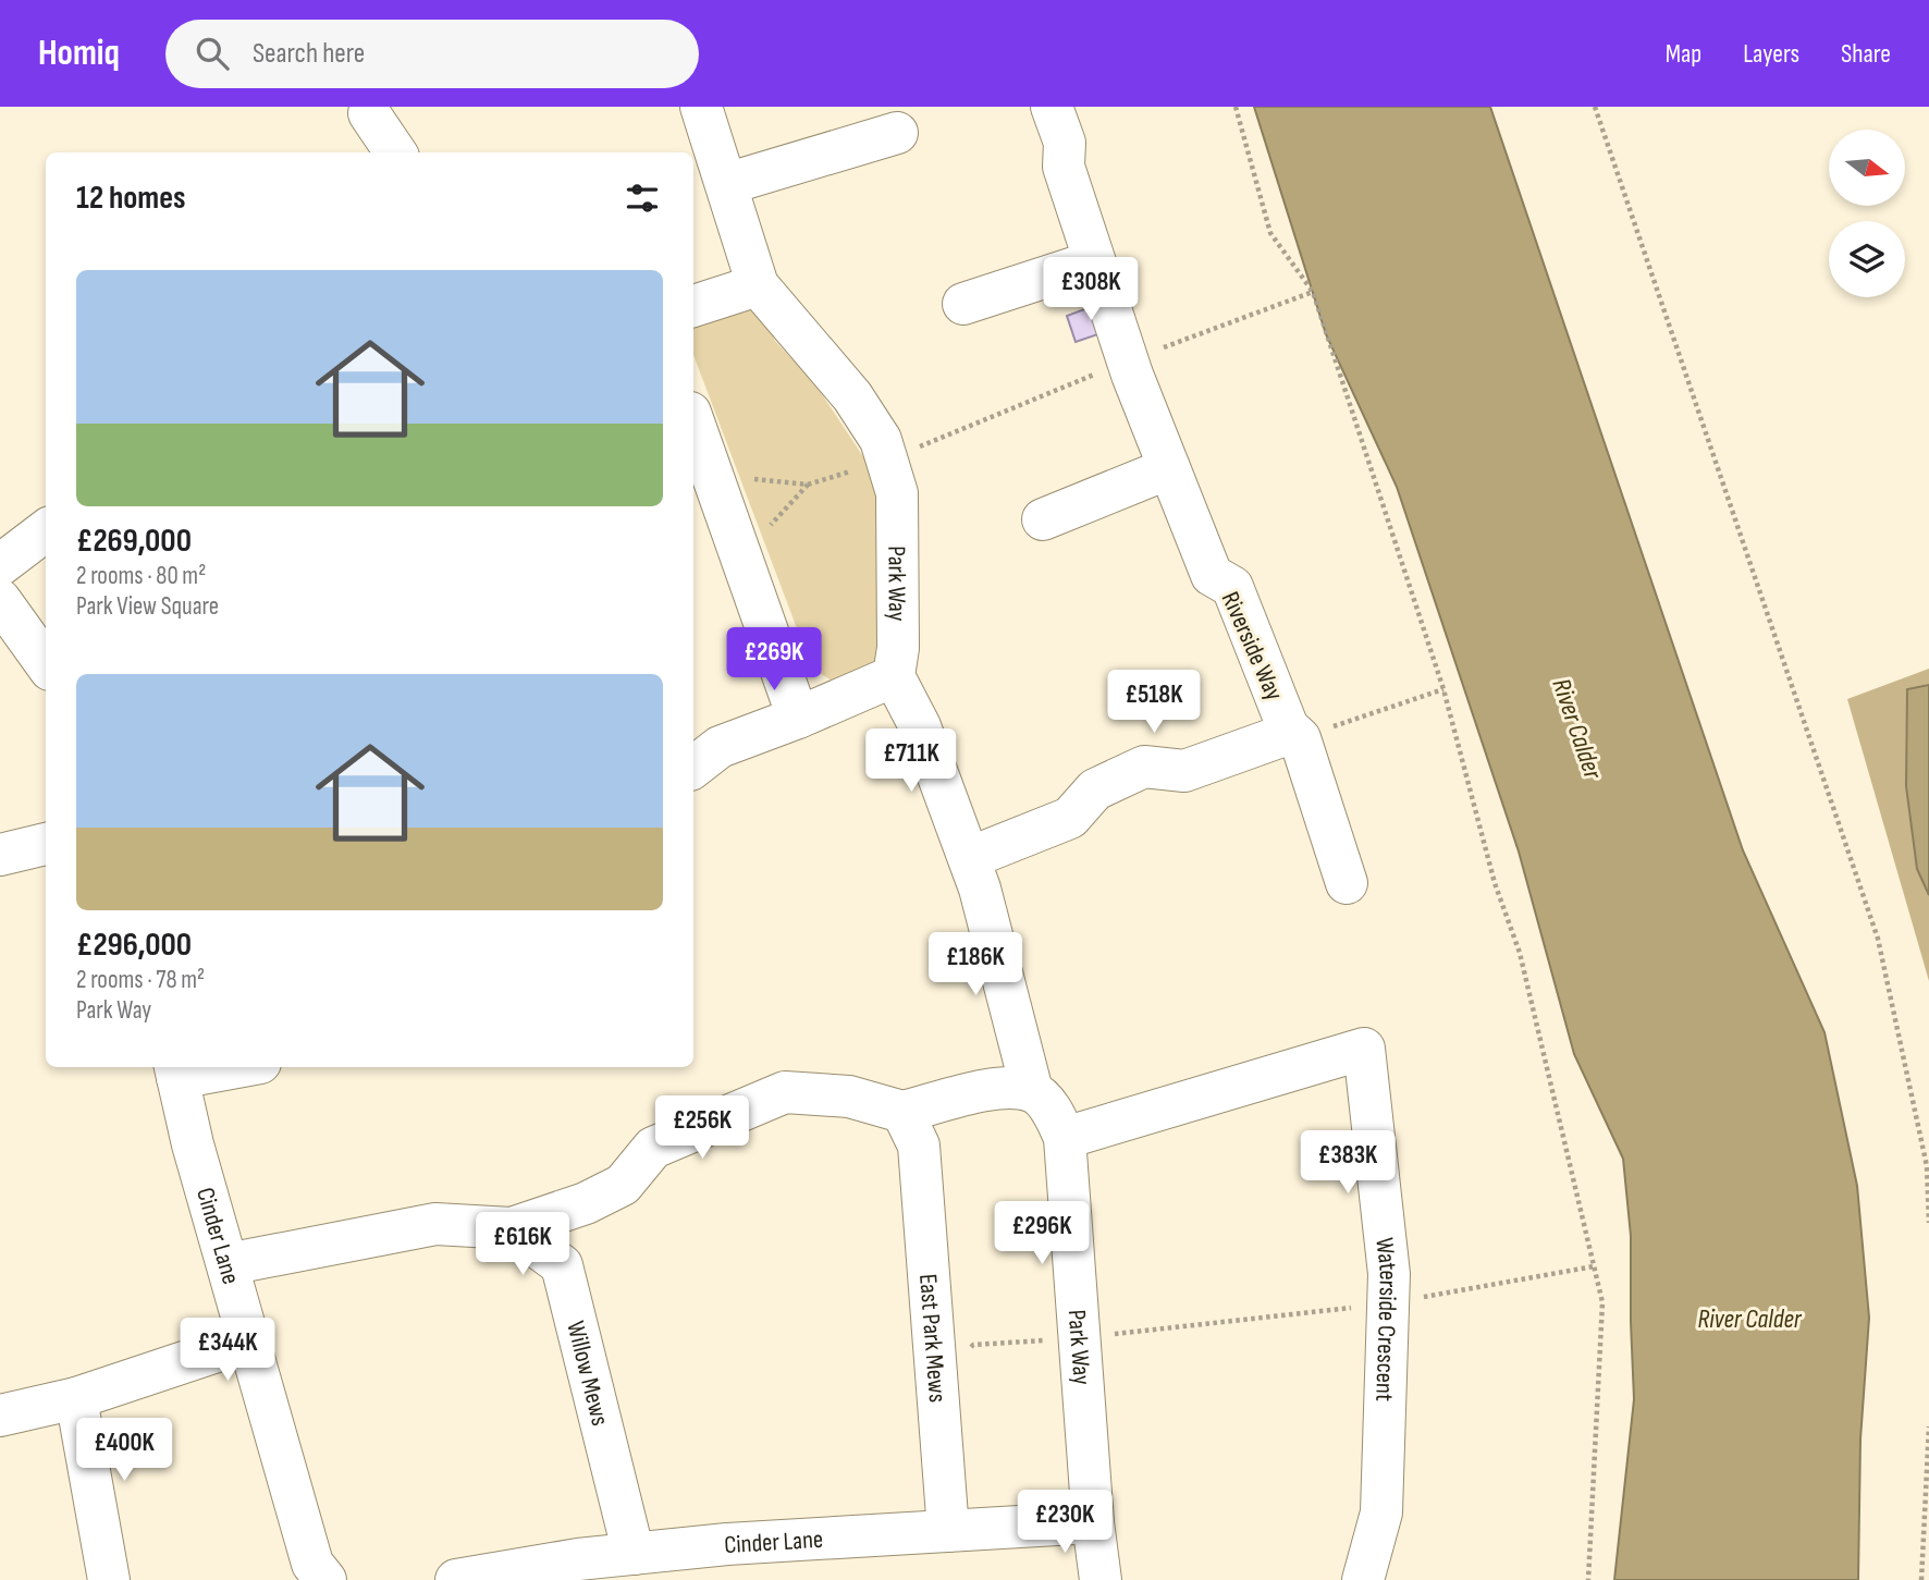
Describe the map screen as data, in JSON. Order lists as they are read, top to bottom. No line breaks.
{"streets":{"street":["Park Way","Riverside Way","Cinder Lane","Waterside Crescent","East Park Mews","Willow Mews"]},"crossings":[["Park Way","Riverside Way"],["Park Way","Cinder Lane"],["Park Way","Waterside Crescent"],["Cinder Lane","East Park Mews"],["Cinder Lane","Willow Mews"]],"water":["River Calder"],"north":"right","page":{"header":"Homiq","search":"Search here","nav":["Map","Layers","Share"],"heading":"12 homes","list":[{"name":"£269,000","note":"2 rooms · 80 m² · Park View Square"},{"name":"£296,000","note":"2 rooms · 78 m² · Park Way"}],"price":["£308K","£269K","£518K","£711K","£186K","£256K","£383K","£296K","£616K","£344K","£400K","£230K"]}}
